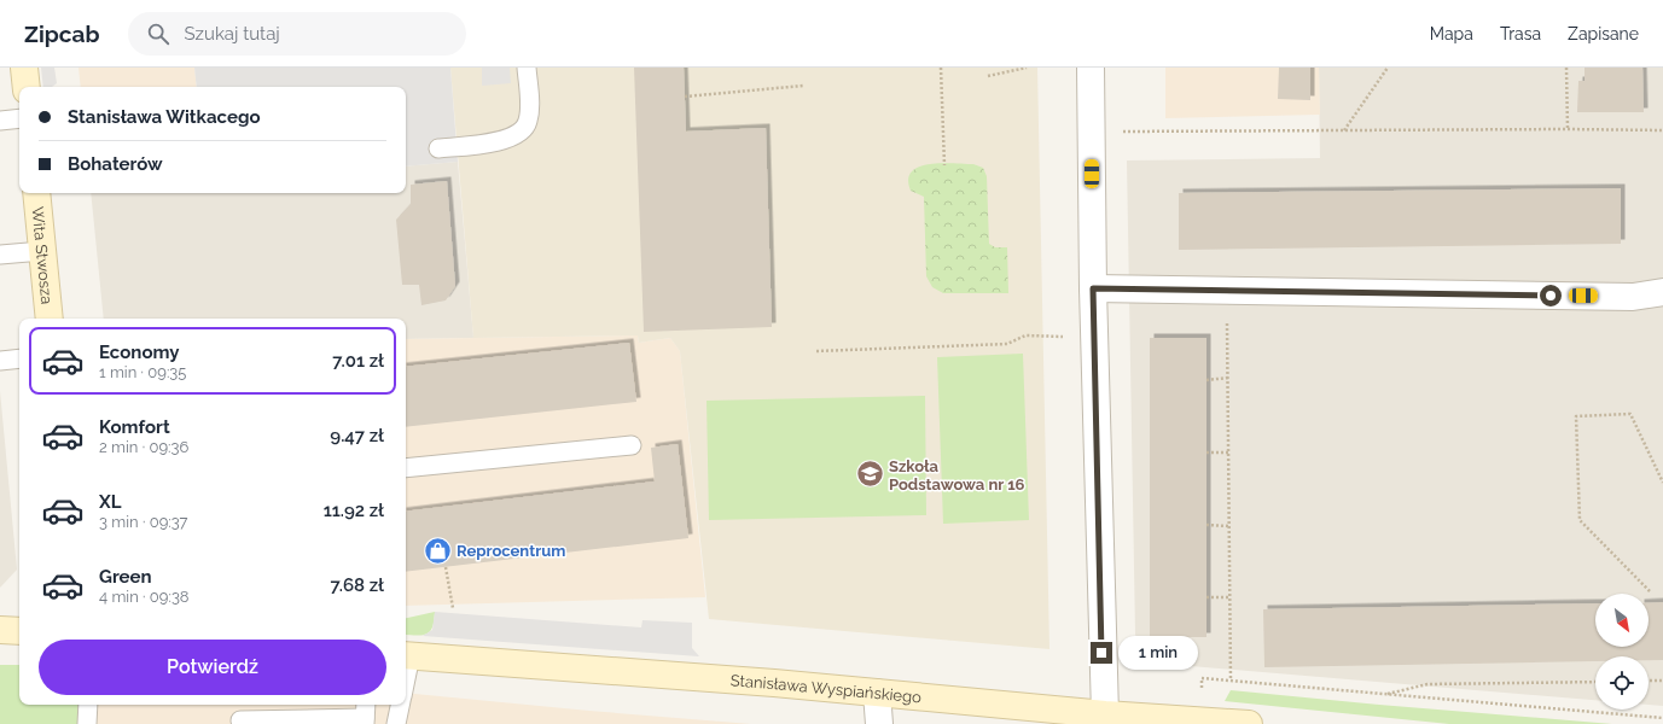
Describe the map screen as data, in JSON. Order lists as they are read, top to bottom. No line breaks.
{"streets":{"street":["Wita Stwosza","Stanisława Wyspiańskiego"]},"places":{"school or university":["Szkoła Podstawowa nr 16"],"shop":["Reprocentrum"]},"north":"bottom right","page":{"header":"Zipcab","search":"Szukaj tutaj","nav":["Mapa","Trasa","Zapisane"],"banner":["Stanisława Witkacego","Bohaterów"],"list":[{"name":"Economy","note":"1 min · 09:35","value":"7.01 zł"},{"name":"Komfort","note":"2 min · 09:36","value":"9.47 zł"},{"name":"XL","note":"3 min · 09:37","value":"11.92 zł"},{"name":"Green","note":"4 min · 09:38","value":"7.68 zł"}],"buttons":"Potwierdź","bubble":"1 min"}}
